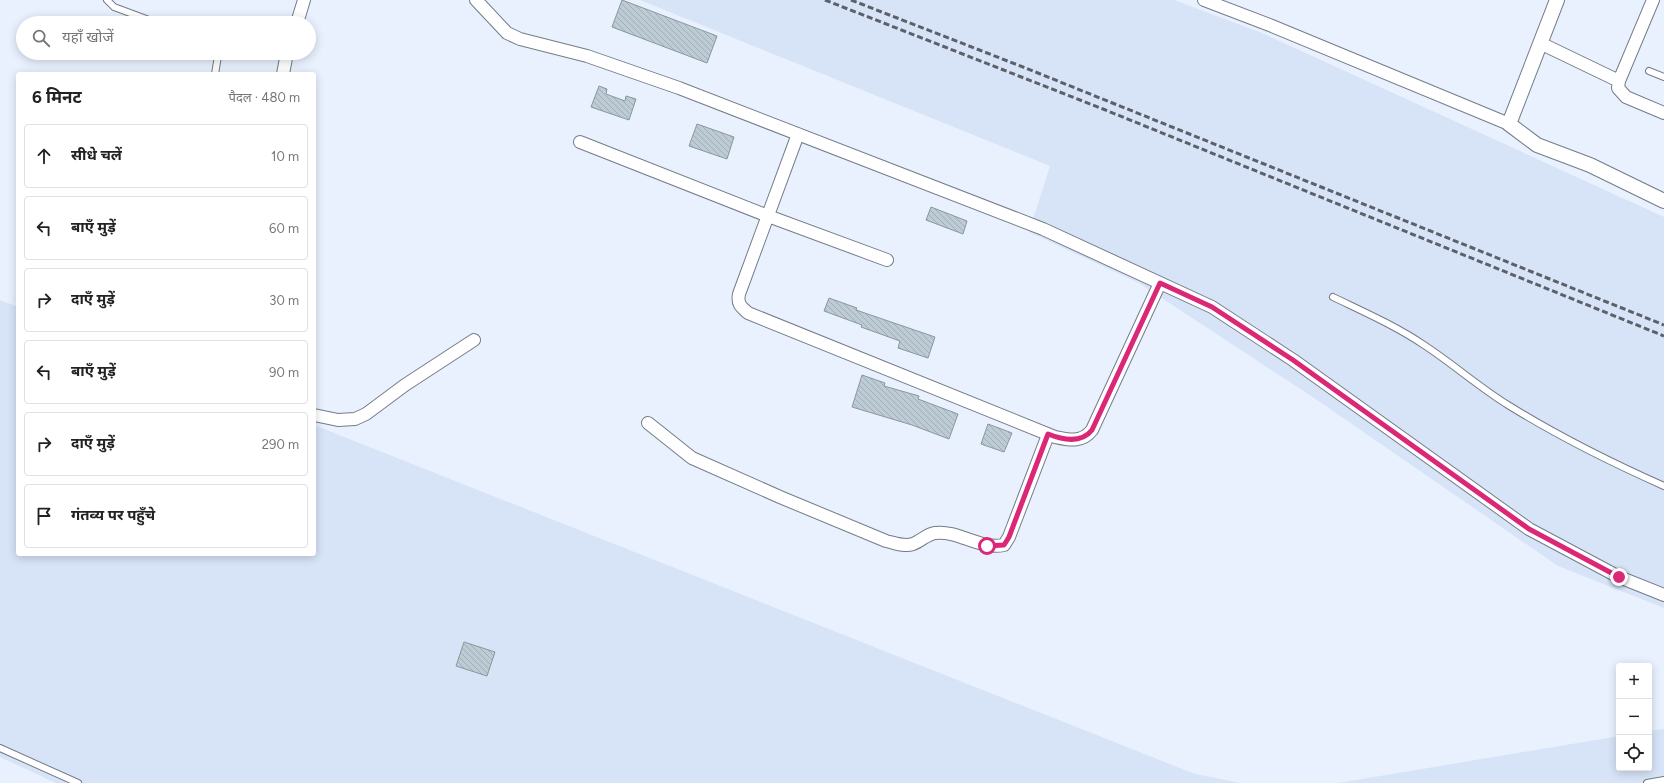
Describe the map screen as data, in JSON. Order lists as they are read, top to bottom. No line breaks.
{"page":{"search":"यहाँ खोजें","heading":["6 मिनट","पैदल · 480 m"],"list":[["सीधे चलें","10 m"],["बाएँ मुड़ें","60 m"],["दाएँ मुड़ें","30 m"],["बाएँ मुड़ें","90 m"],["दाएँ मुड़ें","290 m"],"गंतव्य पर पहुँचे"],"map_buttons":["+","−"]}}
